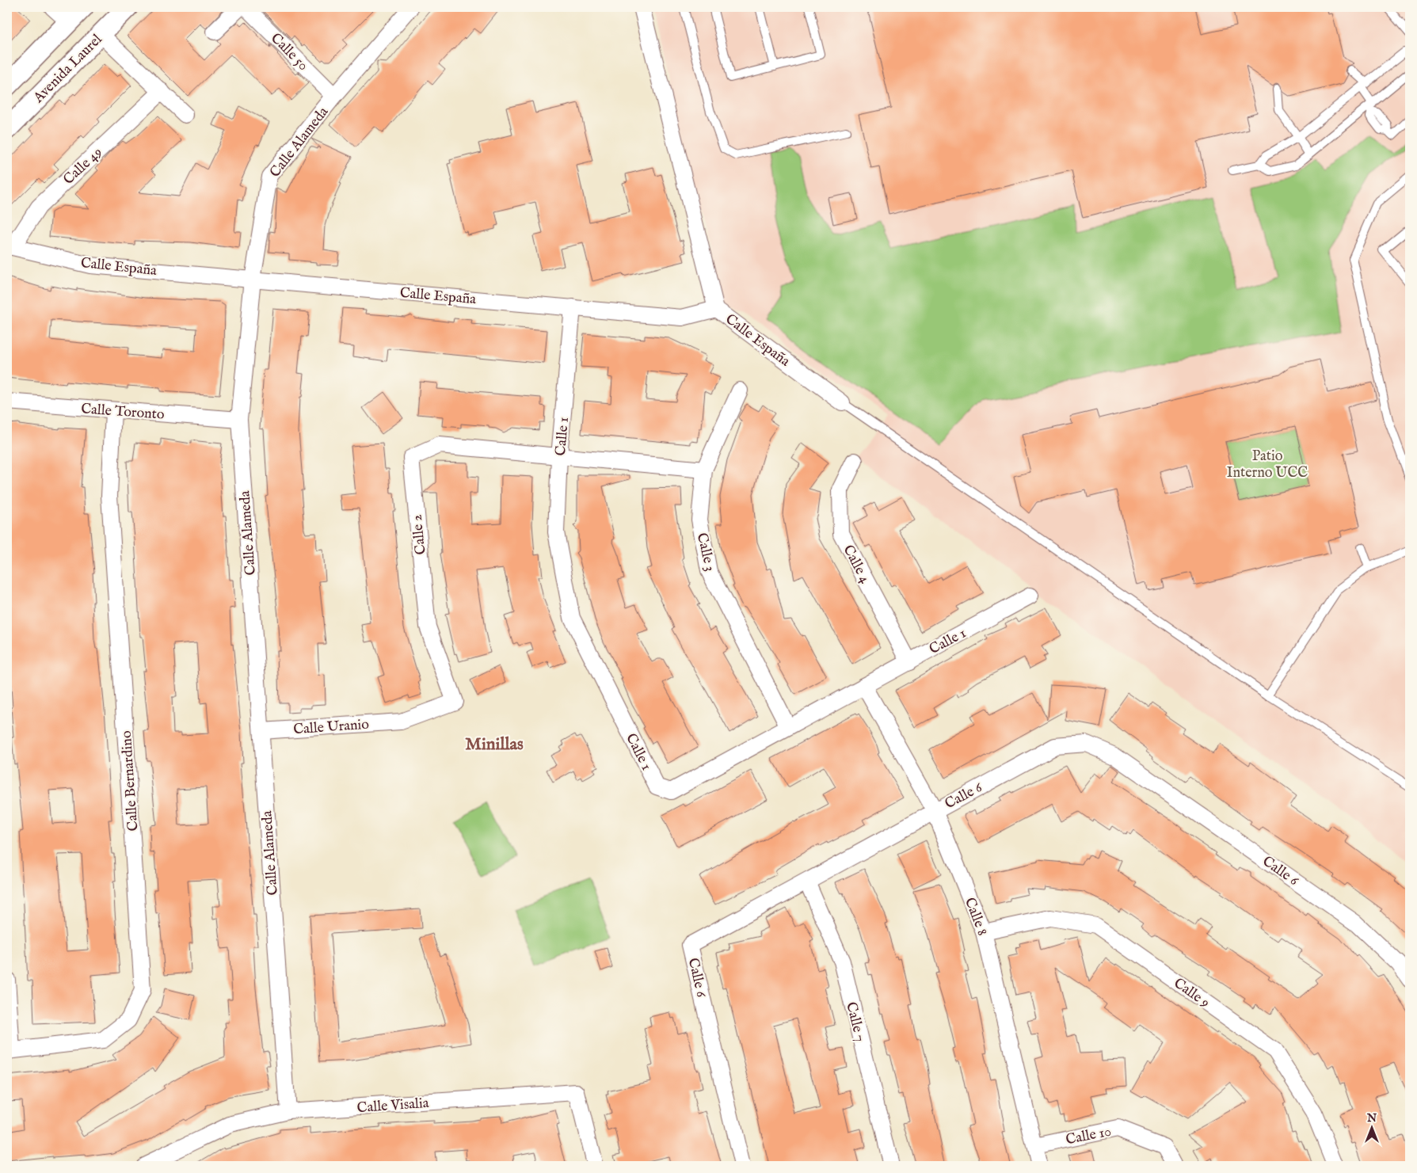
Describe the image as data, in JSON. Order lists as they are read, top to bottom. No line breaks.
{"streets":{"street":["Calle 50","Avenida Laurel","Calle Alameda","Calle 49","Calle España","Calle Toronto","Calle 1","Calle 2","Calle 3","Calle 4","Calle Uranio","Calle Bernardino","Calle 6","Calle 8","Calle 9","Calle 7","Calle Visalia","Calle 10"]},"crossings":[["Calle 50","Calle Alameda"],["Calle Alameda","Calle España"],["Calle Alameda","Calle Toronto"],["Calle Alameda","Calle Uranio"],["Calle Alameda","Calle Visalia"],["Calle 49","Calle España"],["Calle España","Calle 1"],["Calle Toronto","Calle Bernardino"],["Calle 1","Calle 2"],["Calle 1","Calle 3"],["Calle 1","Calle 4"],["Calle 1","Calle 8"],["Calle 2","Calle Uranio"],["Calle 6","Calle 8"],["Calle 6","Calle 7"],["Calle 8","Calle 9"],["Calle 8","Calle 10"]],"districts":["Minillas"],"parks":["Patio Interno UCC"],"north":"top"}
